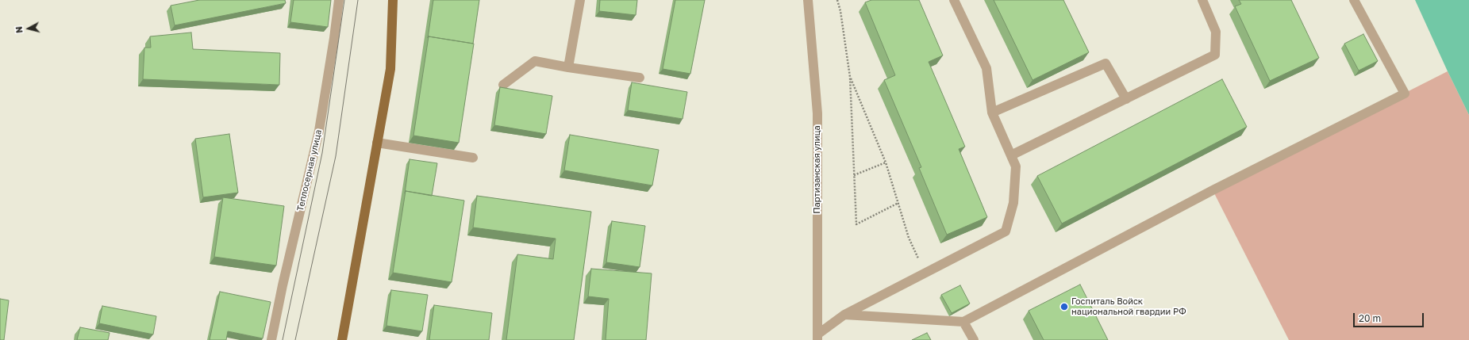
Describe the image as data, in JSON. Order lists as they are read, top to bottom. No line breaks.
{"streets":{"street":["Партизанская улица","Теплосерная улица"]},"places":["Госпиталь Войск национальной гвардии РФ"],"scale_bar":"20 m","north":"left"}
